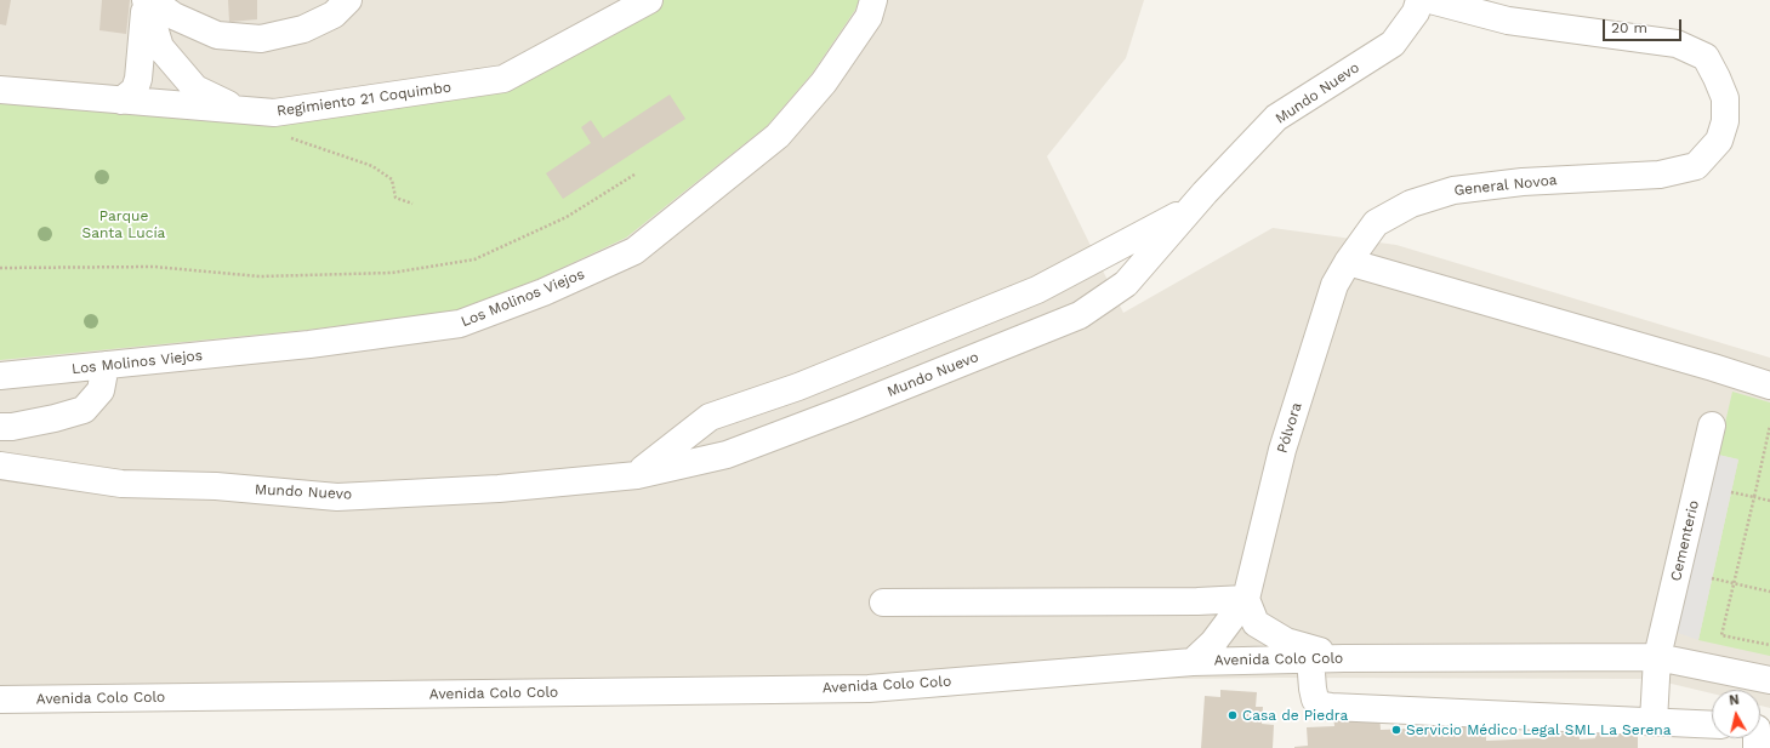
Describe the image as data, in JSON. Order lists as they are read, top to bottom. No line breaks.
{"streets":{"street":["Mundo Nuevo","Regimiento 21 Coquimbo","General Novoa","Los Molinos Viejos","Pólvora","Cementerio","Avenida Colo Colo"]},"crossings":[["General Novoa","Pólvora"],["Pólvora","Avenida Colo Colo"],["Cementerio","Avenida Colo Colo"]],"parks":["Parque Santa Lucía"],"places":["Casa de Piedra","Servicio Médico Legal SML La Serena"],"scale_bar":"20 m","north":"top"}
